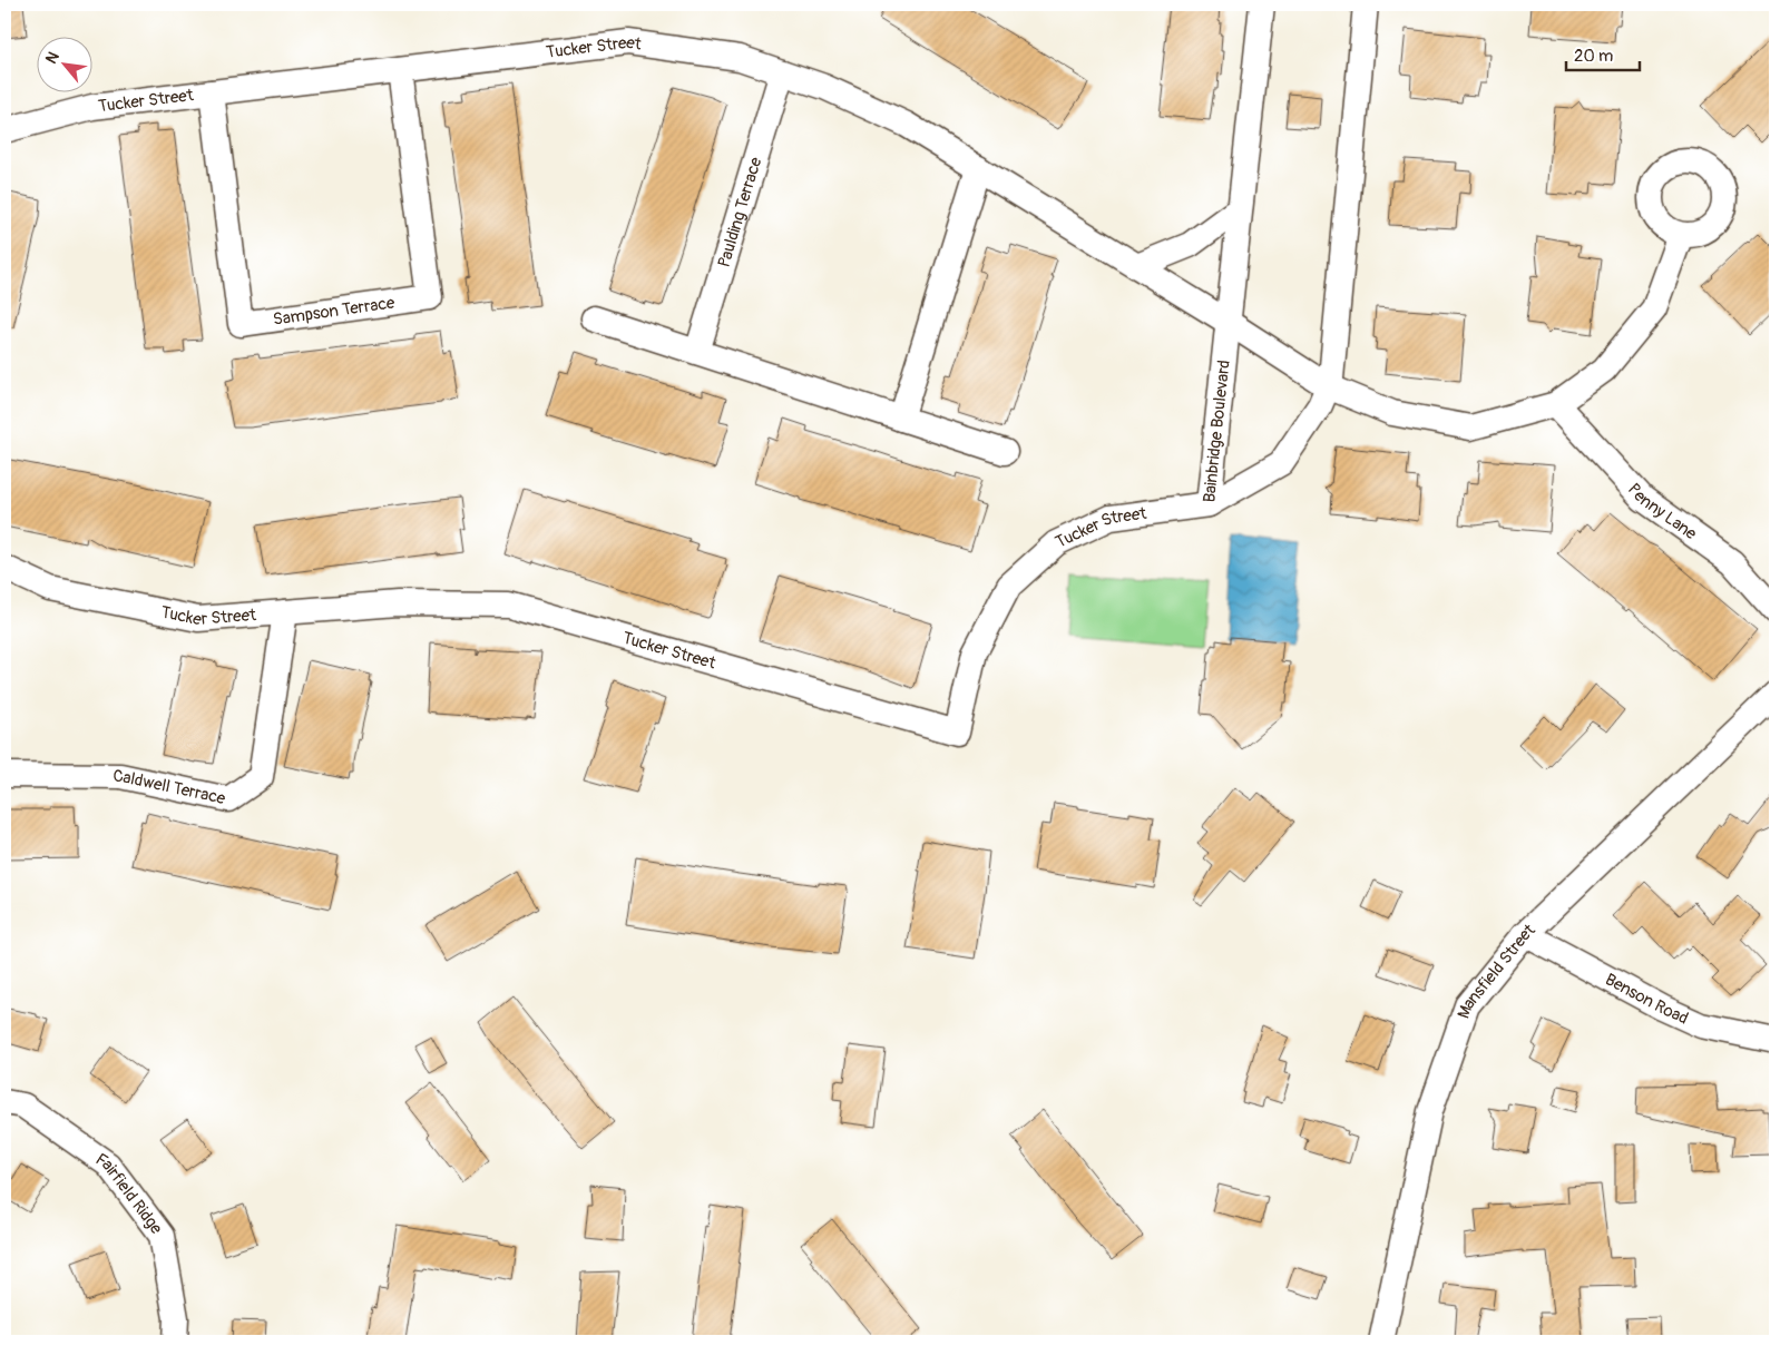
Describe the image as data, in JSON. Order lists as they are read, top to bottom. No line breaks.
{"streets":{"street":["Tucker Street","Paulding Terrace","Sampson Terrace","Bainbridge Boulevard","Penny Lane","Caldwell Terrace","Mansfield Street","Benson Road","Fairfield Ridge"]},"crossings":[["Tucker Street","Paulding Terrace"],["Tucker Street","Sampson Terrace"],["Tucker Street","Bainbridge Boulevard"],["Tucker Street","Caldwell Terrace"],["Mansfield Street","Benson Road"]],"scale_bar":"20 m","north":"top left"}
